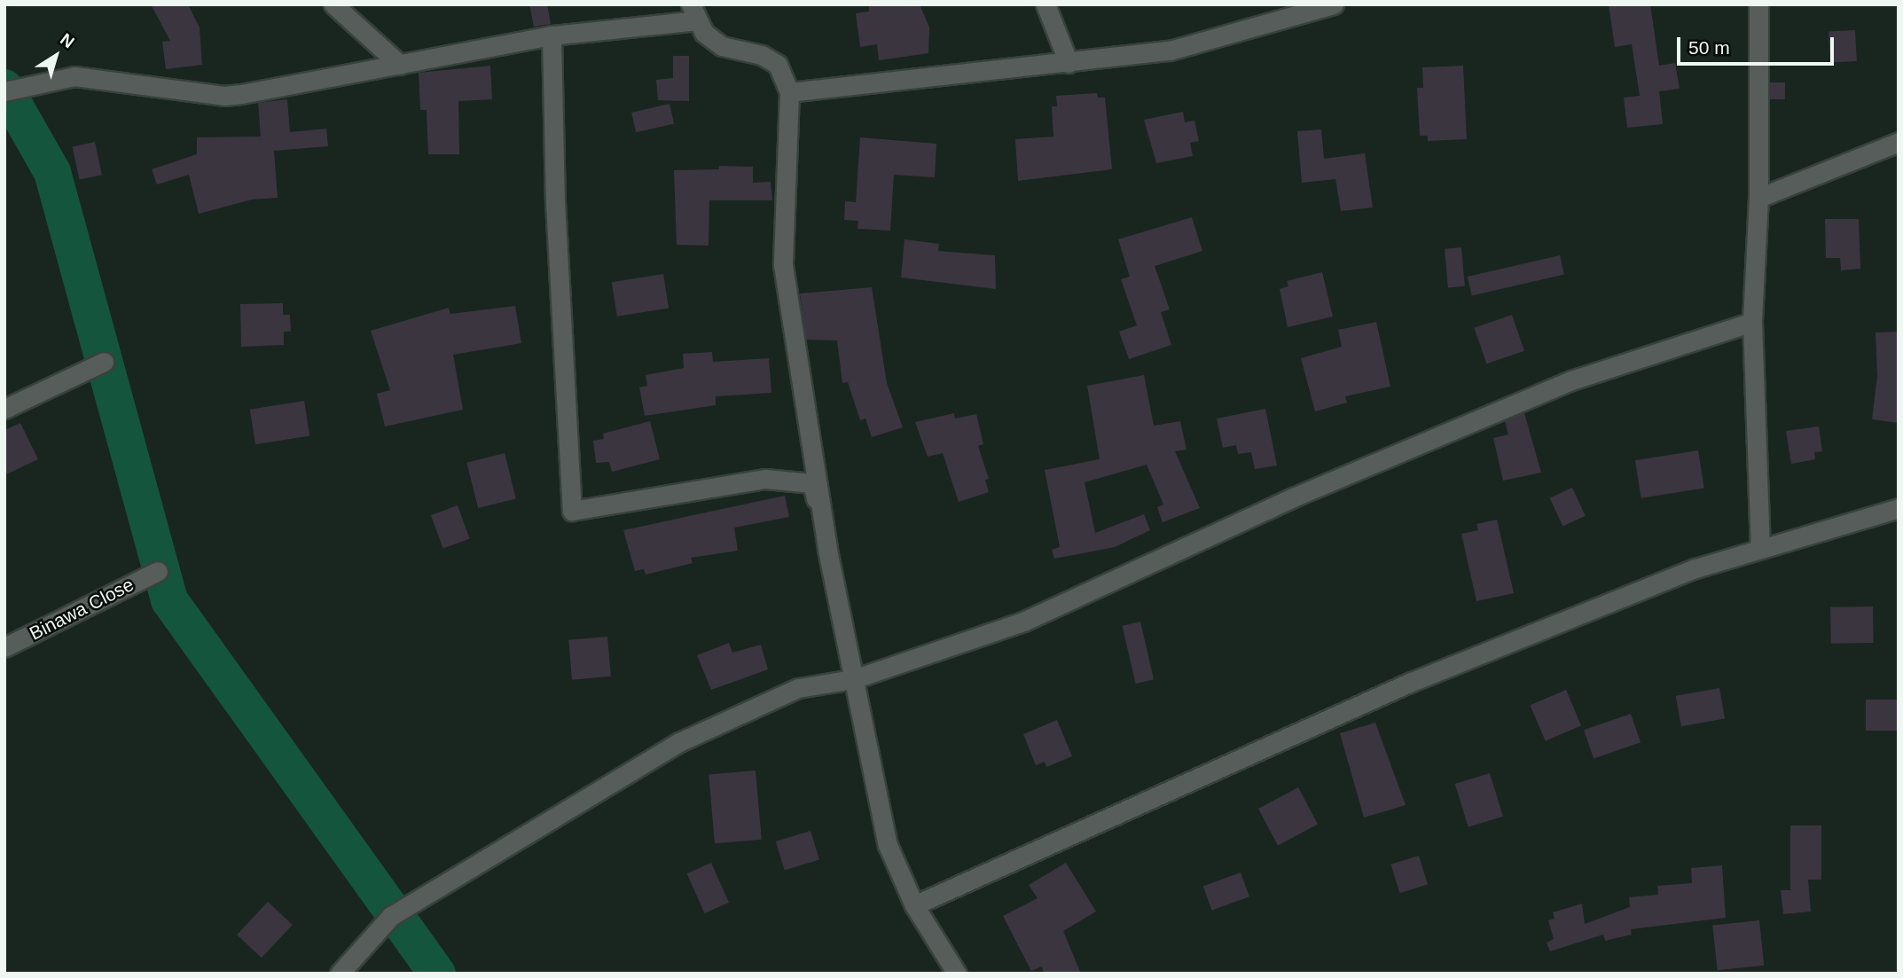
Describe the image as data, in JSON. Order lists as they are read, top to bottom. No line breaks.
{"streets":{"street":["Binawa Close"]},"scale_bar":"50 m","north":"top right"}
